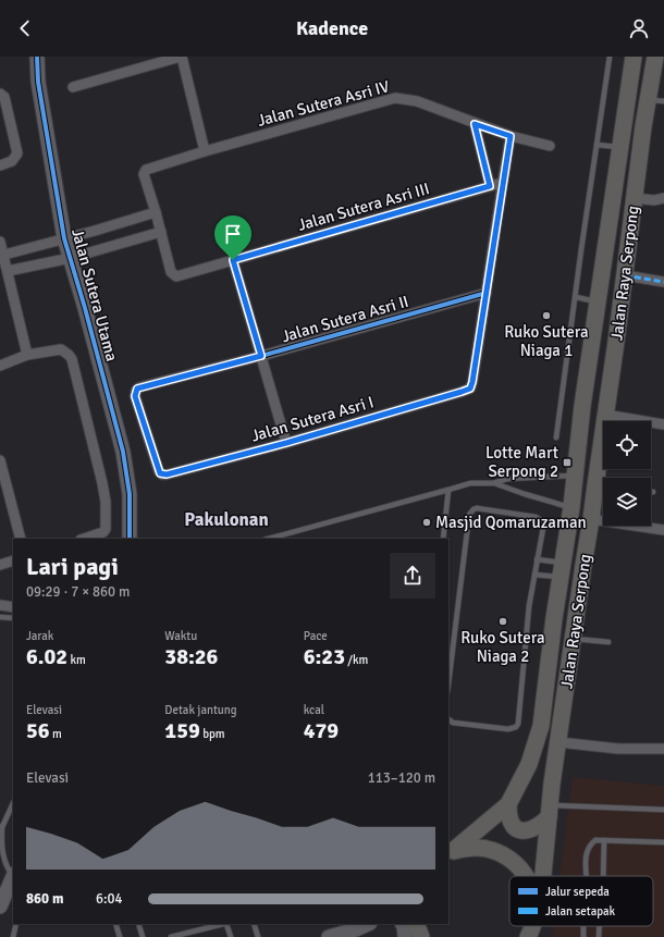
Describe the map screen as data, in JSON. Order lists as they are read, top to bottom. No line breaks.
{"streets":{"main road":["Jalan Raya Serpong"],"street":["Jalan Sutera Asri IV","Jalan Sutera Asri III","Jalan Sutera Utama","Jalan Sutera Asri II","Jalan Sutera Asri I"]},"crossings":[["Jalan Sutera Asri II","Jalan Sutera Asri I"]],"districts":["Pakulonan"],"places":{"other":["Ruko Sutera Niaga 1","Masjid Qomaruzaman","Ruko Sutera Niaga 2"],"transit":["Lotte Mart Serpong 2"]},"legend":["Jalur sepeda","Jalan setapak"],"page":{"header":"Kadence","heading":["Lari pagi","09:29 · 7 × 860 m"],"stats":[["Jarak","6.02 km"],["Waktu","38:26"],["Pace","6:23 /km"],["Elevasi","56 m"],["Detak jantung","159 bpm"],["kcal","479"]],"chart":["Elevasi","113–120 m"],"list":[{"name":"860 m","note":"6:04"}]}}
